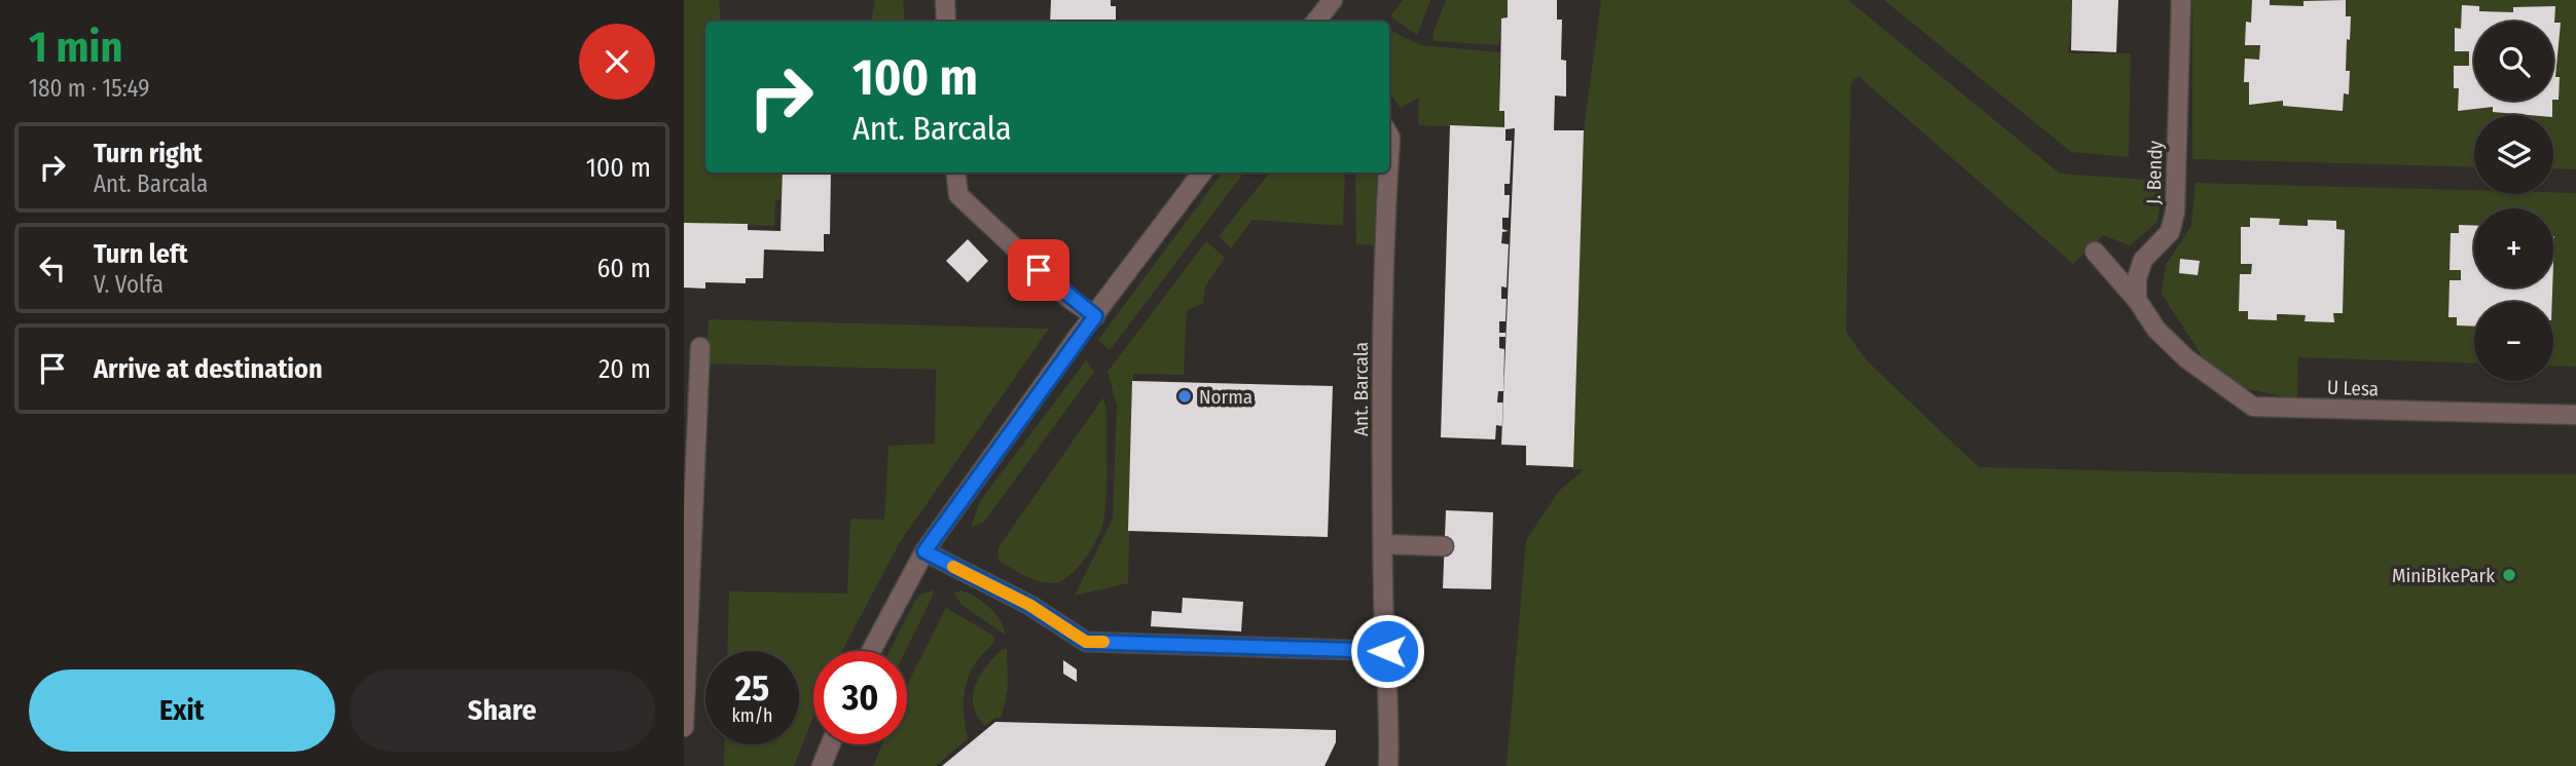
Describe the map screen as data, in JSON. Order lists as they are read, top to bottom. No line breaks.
{"streets":{"street":["J. Bendy","U Lesa","Ant. Barcala"]},"crossings":[["J. Bendy","U Lesa"]],"places":["Norma","MiniBikePark"],"page":{"heading":["1 min","180 m · 15:49"],"map_buttons":["+","−"],"turn":["100 m","Ant. Barcala"],"list":[{"name":"Turn right","note":"Ant. Barcala","value":"100 m"},{"name":"Turn left","note":"V. Volfa","value":"60 m"},{"name":"Arrive at destination","value":"20 m"}],"speed":"25 km/h","limit":"30","buttons":["Exit","Share"]}}
